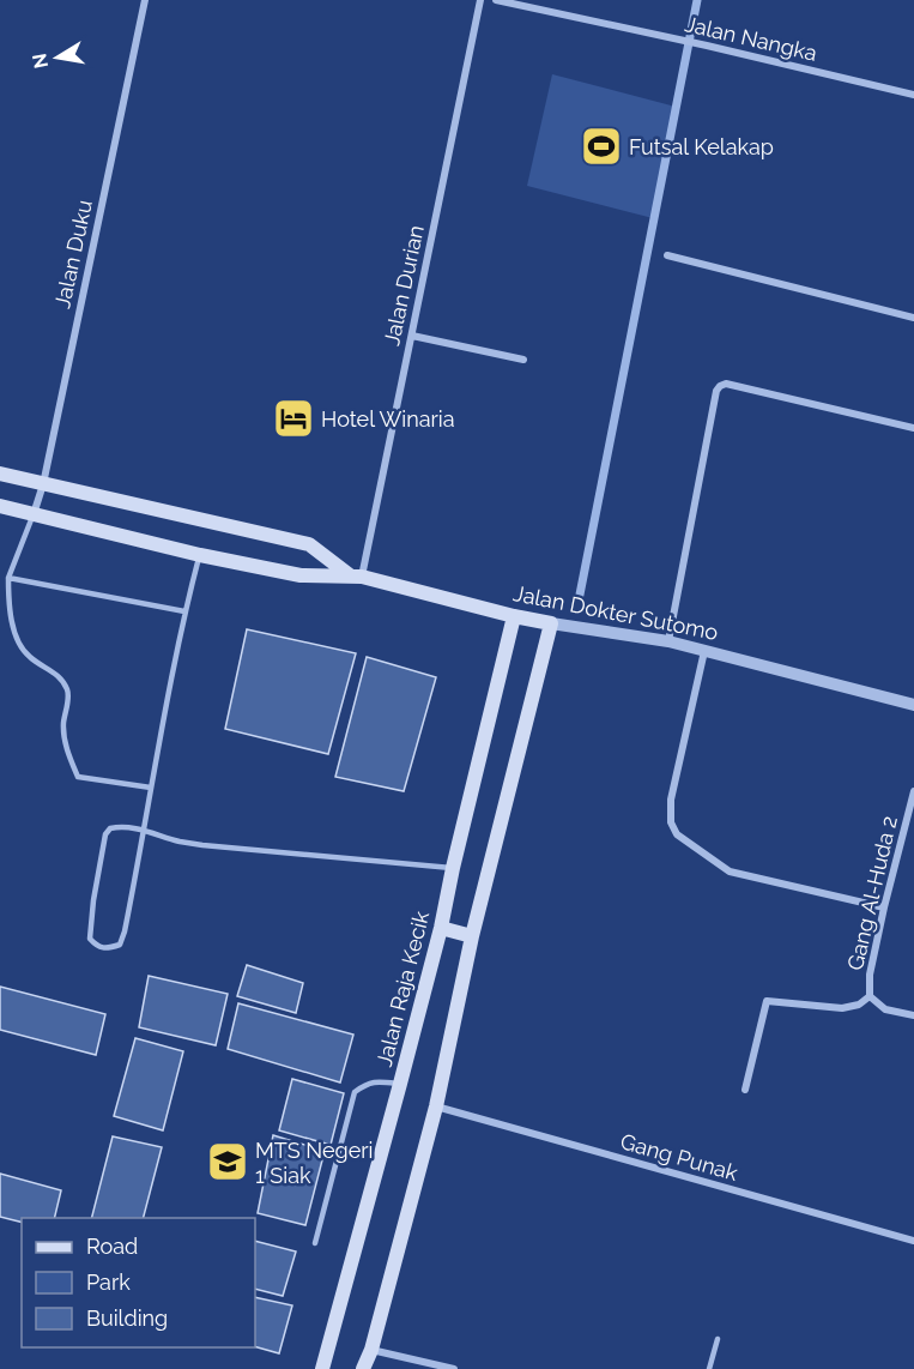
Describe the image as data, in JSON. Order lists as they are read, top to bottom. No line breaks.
{"streets":{"main road":["Jalan Dokter Sutomo","Jalan Raja Kecik"],"street":["Jalan Nangka","Jalan Duku","Jalan Durian","Gang Al-Huda 2","Gang Punak"]},"crossings":[["Jalan Duku","Jalan Dokter Sutomo"],["Jalan Durian","Jalan Dokter Sutomo"],["Jalan Dokter Sutomo","Jalan Raja Kecik"]],"places":{"sports":["Futsal Kelakap"],"hotel":["Hotel Winaria"],"school or university":["MTS Negeri 1 Siak"]},"legend":["Road","Park","Building"],"north":"left"}
